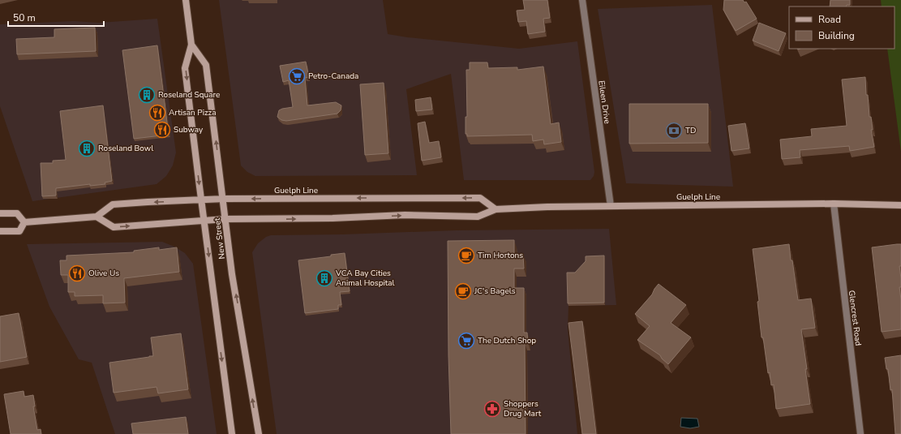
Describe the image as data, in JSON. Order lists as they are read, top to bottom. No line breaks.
{"streets":{"main road":["Guelph Line","New Street"],"street":["Eileen Drive","Glencrest Road"]},"crossings":[["Eileen Drive","Guelph Line"],["Guelph Line","New Street"],["Guelph Line","Glencrest Road"]],"places":{"supermarket":["Petro-Canada","The Dutch Shop"],"building":["Roseland Square","Roseland Bowl","VCA Bay Cities Animal Hospital"],"restaurant":["Artisan Pizza","Subway","Olive Us"],"bank":["TD"],"cafe":["Tim Hortons","JC's Bagels"],"pharmacy":["Shoppers Drug Mart"]},"legend":["Road","Building"],"scale_bar":"50 m"}
